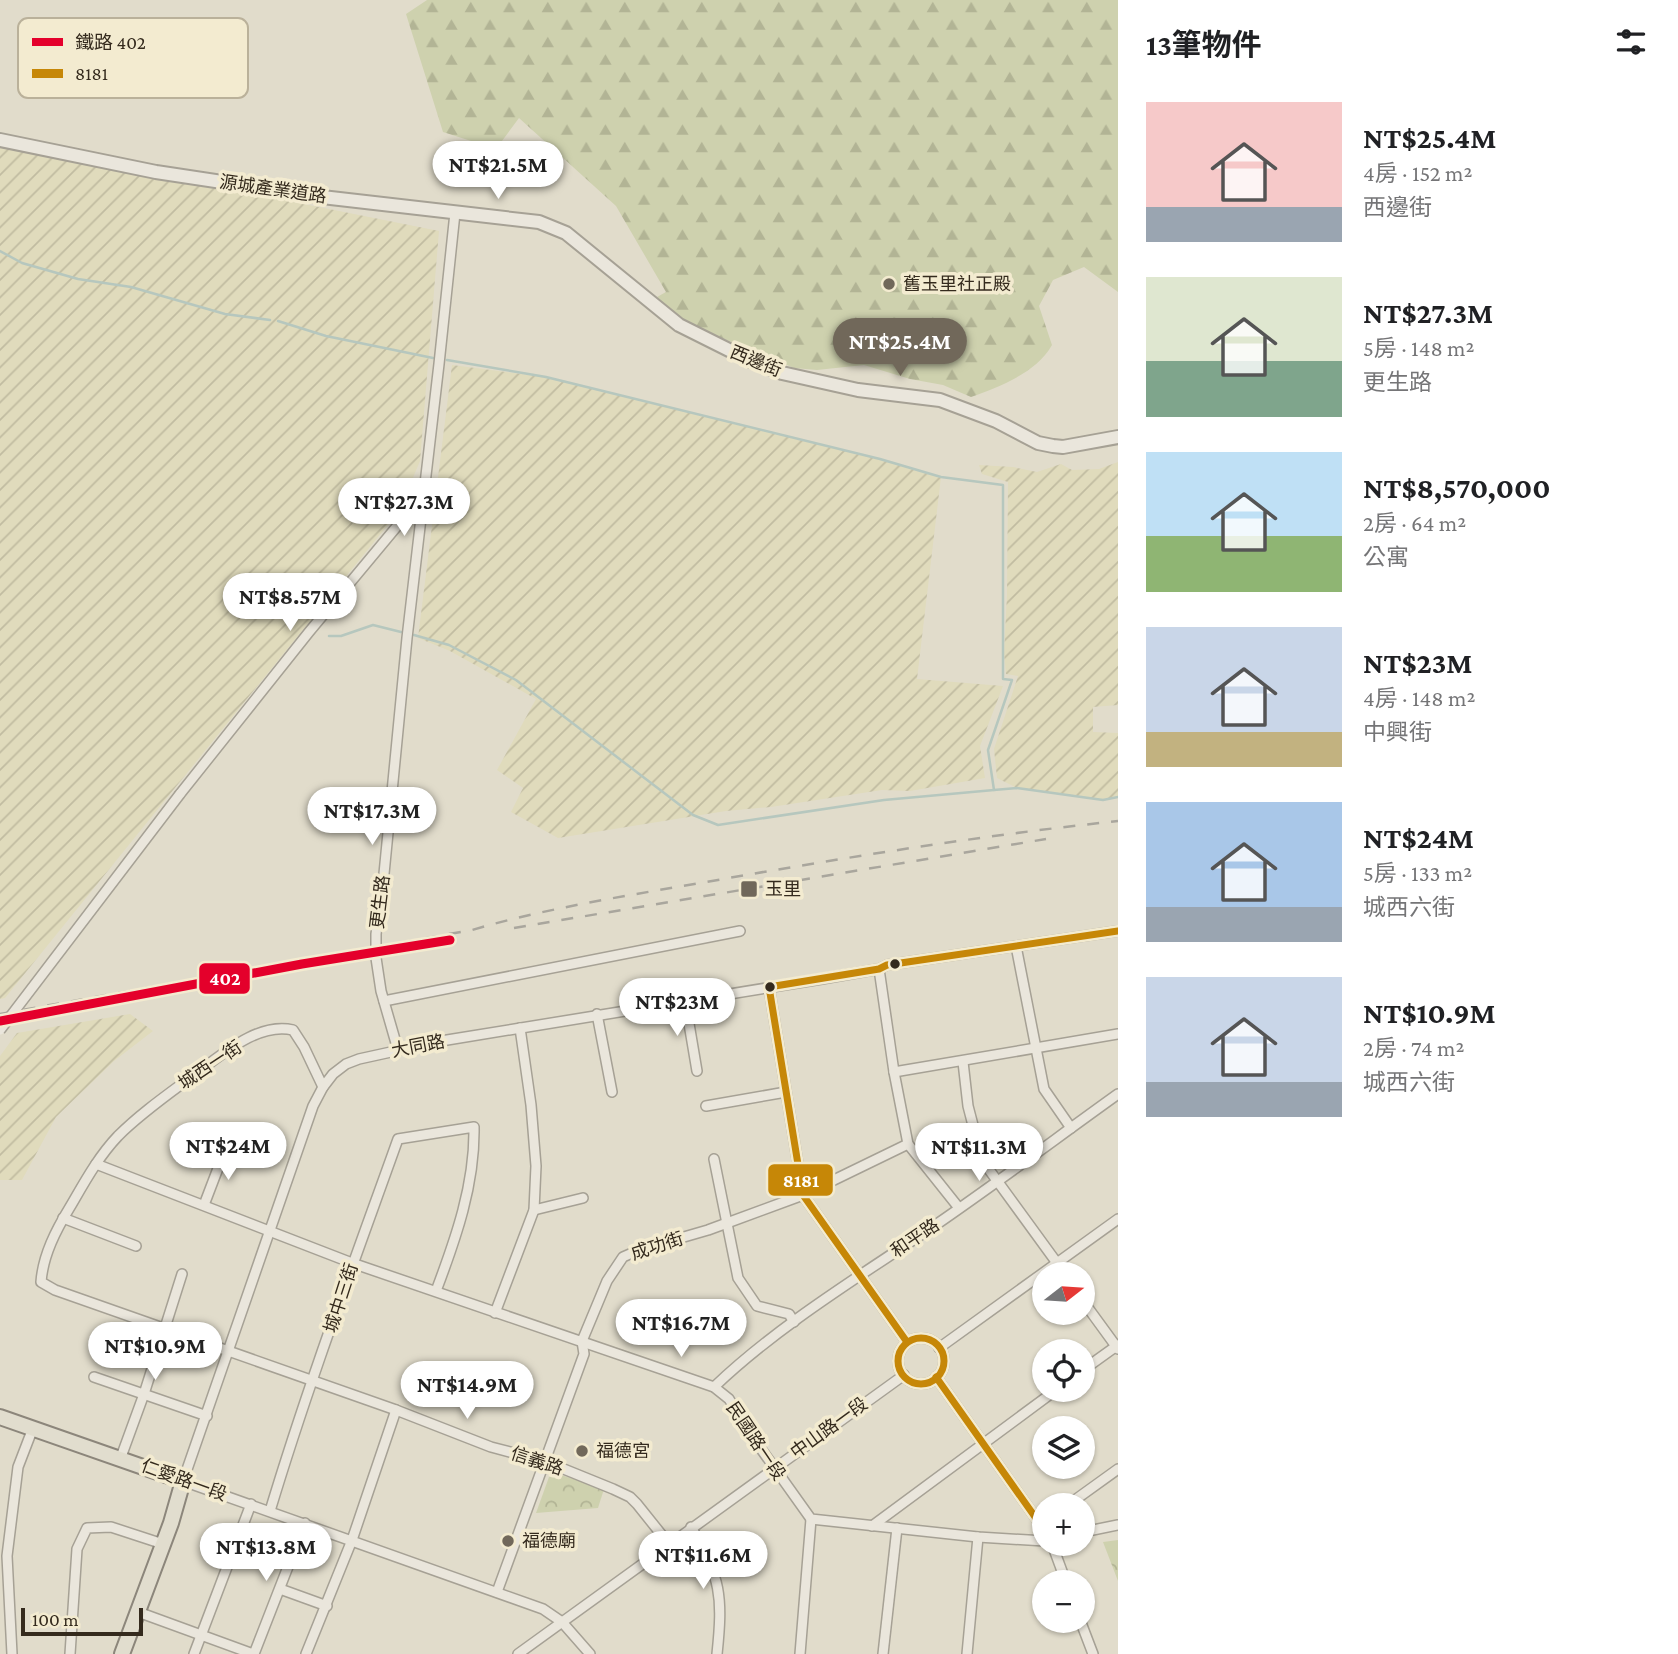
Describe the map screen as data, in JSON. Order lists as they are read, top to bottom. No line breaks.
{"streets":{"main road":["大同路","仁愛路一段"],"street":["源城產業道路","西邊街","更生路","城西一街","和平路","成功街","城中三街","中山路一段","民國路一段","信義路"]},"crossings":[["源城產業道路","西邊街"],["源城產業道路","更生路"],["更生路","大同路"],["大同路","城西一街"],["大同路","民國路一段"],["大同路","信義路"],["大同路","仁愛路一段"],["城西一街","民國路一段"],["城西一街","信義路"],["和平路","民國路一段"],["成功街","民國路一段"],["成功街","信義路"],["成功街","仁愛路一段"],["城中三街","民國路一段"],["城中三街","信義路"],["城中三街","仁愛路一段"],["中山路一段","民國路一段"],["中山路一段","信義路"],["中山路一段","仁愛路一段"]],"places":{"other":["舊玉里社正殿","福德宮","福德廟"],"transit":["玉里"]},"lines":["transit line 8181","rail line 402"],"legend":["鐵路 402","8181"],"scale_bar":"100 m","north":"right","page":{"heading":"13筆物件","list":[{"name":"NT$25.4M","note":"4房 · 152 m² · 西邊街"},{"name":"NT$27.3M","note":"5房 · 148 m² · 更生路"},{"name":"NT$8,570,000","note":"2房 · 64 m² · 公寓"},{"name":"NT$23M","note":"4房 · 148 m² · 中興街"},{"name":"NT$24M","note":"5房 · 133 m² · 城西六街"},{"name":"NT$10.9M","note":"2房 · 74 m² · 城西六街"}],"price":["NT$21.5M","NT$25.4M","NT$27.3M","NT$8.57M","NT$17.3M","NT$23M","NT$24M","NT$11.3M","NT$16.7M","NT$10.9M","NT$14.9M","NT$13.8M","NT$11.6M"],"map_buttons":["+","−"],"scale":"100 m"}}
